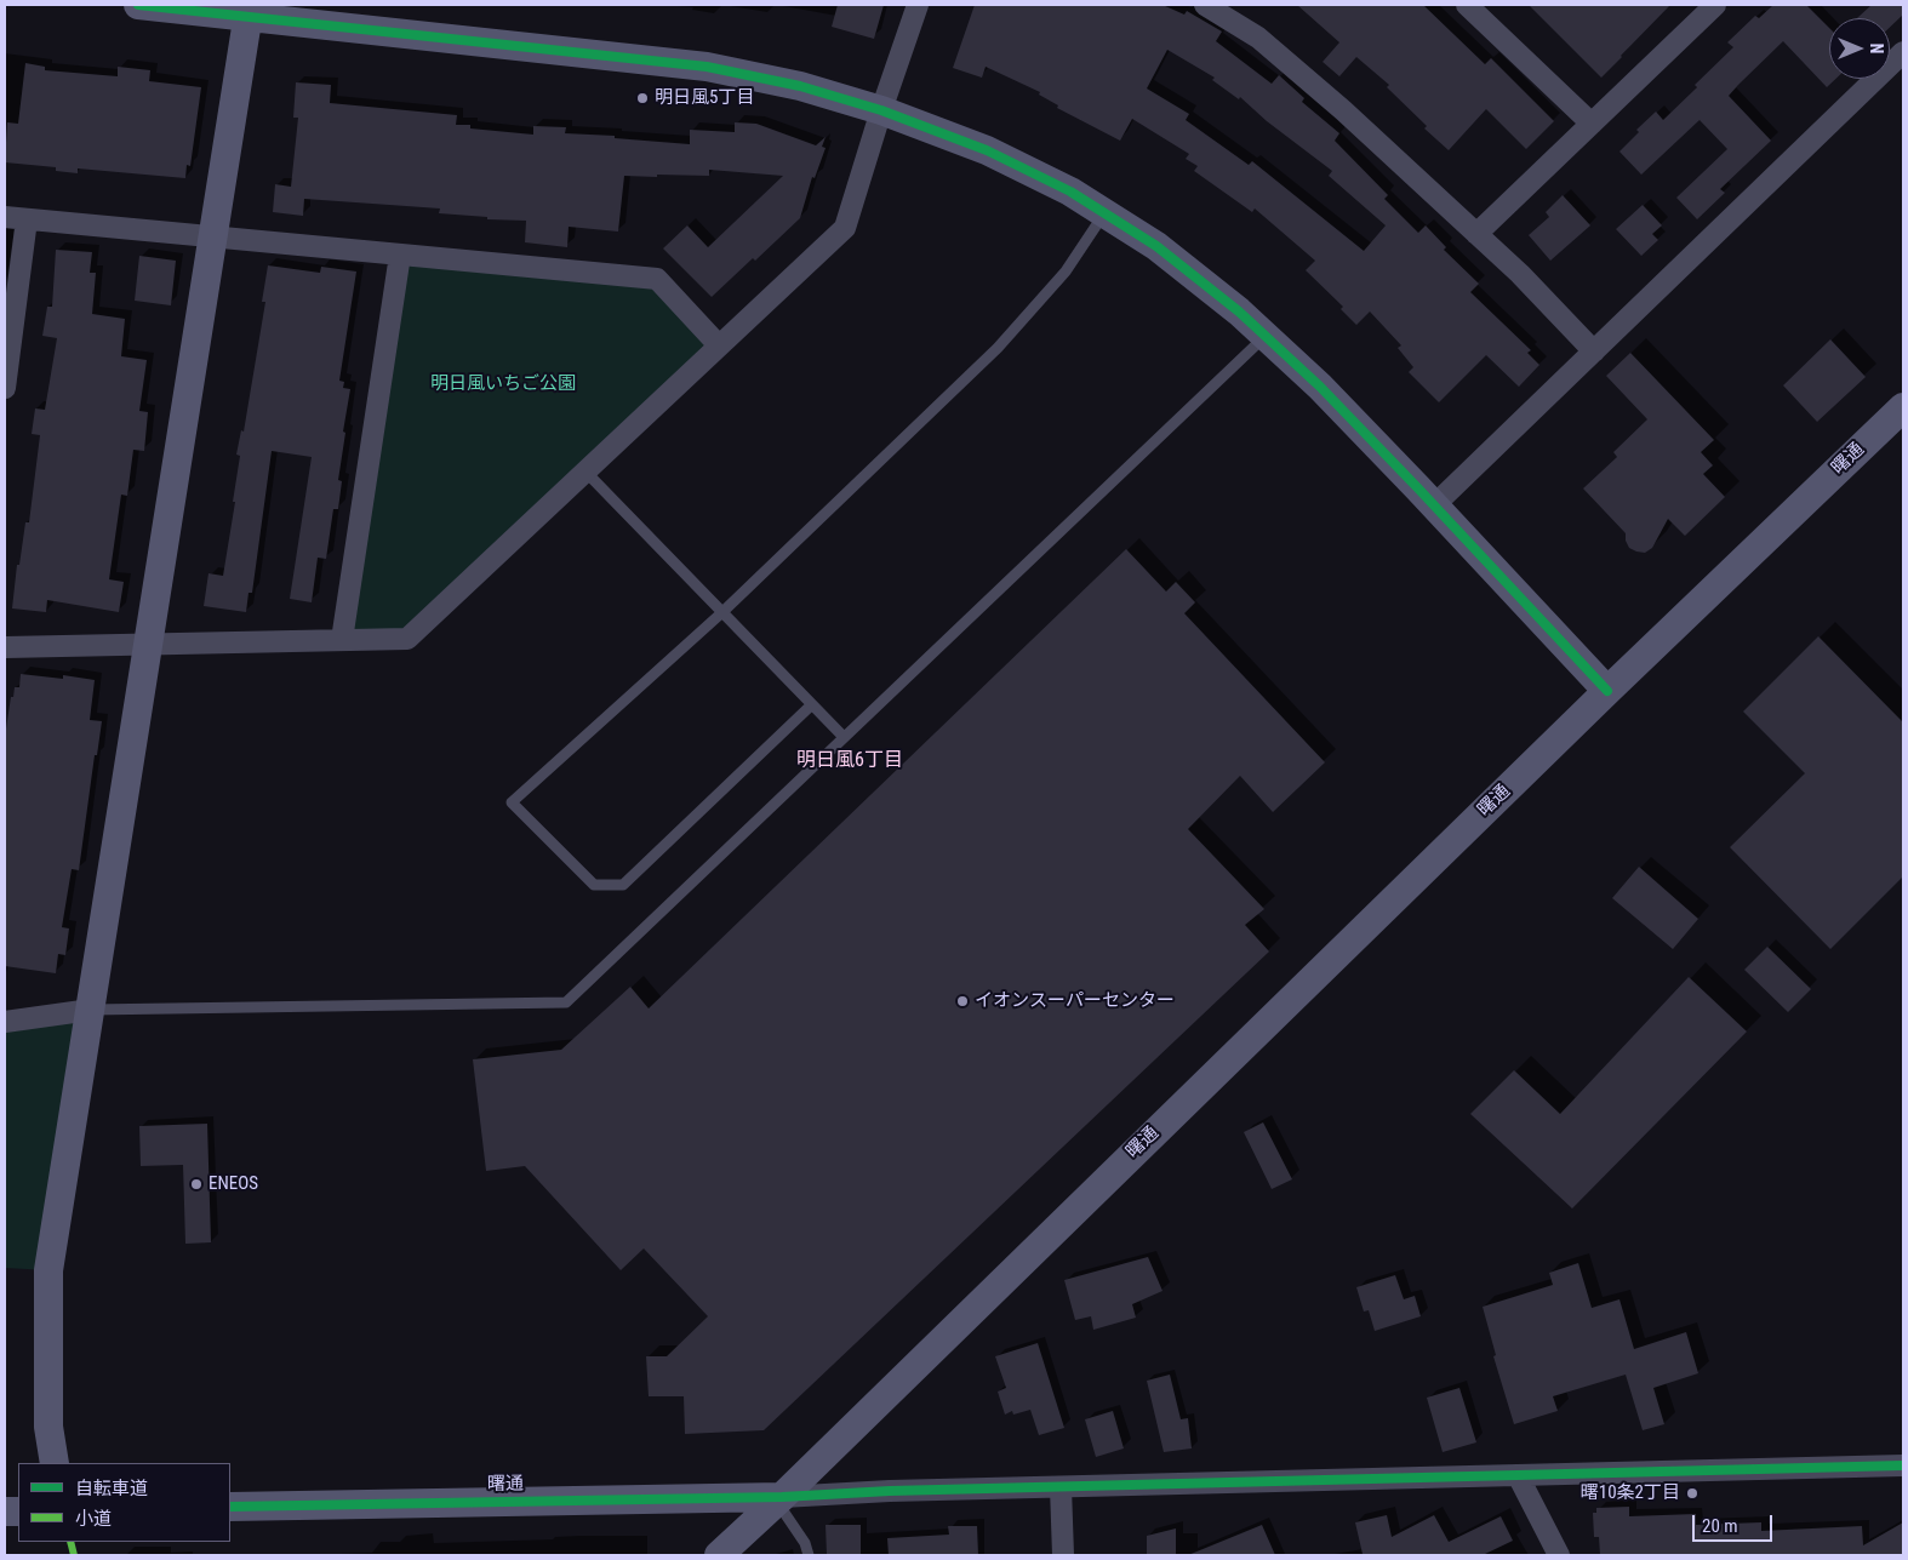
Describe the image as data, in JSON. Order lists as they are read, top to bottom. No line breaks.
{"streets":{"street":["曙通"]},"districts":["明日風6丁目"],"parks":["明日風いちご公園"],"places":["明日風5丁目","イオンスーパーセンター","ENEOS","曙10条2丁目"],"legend":["自転車道","小道"],"scale_bar":"20 m","north":"right"}
